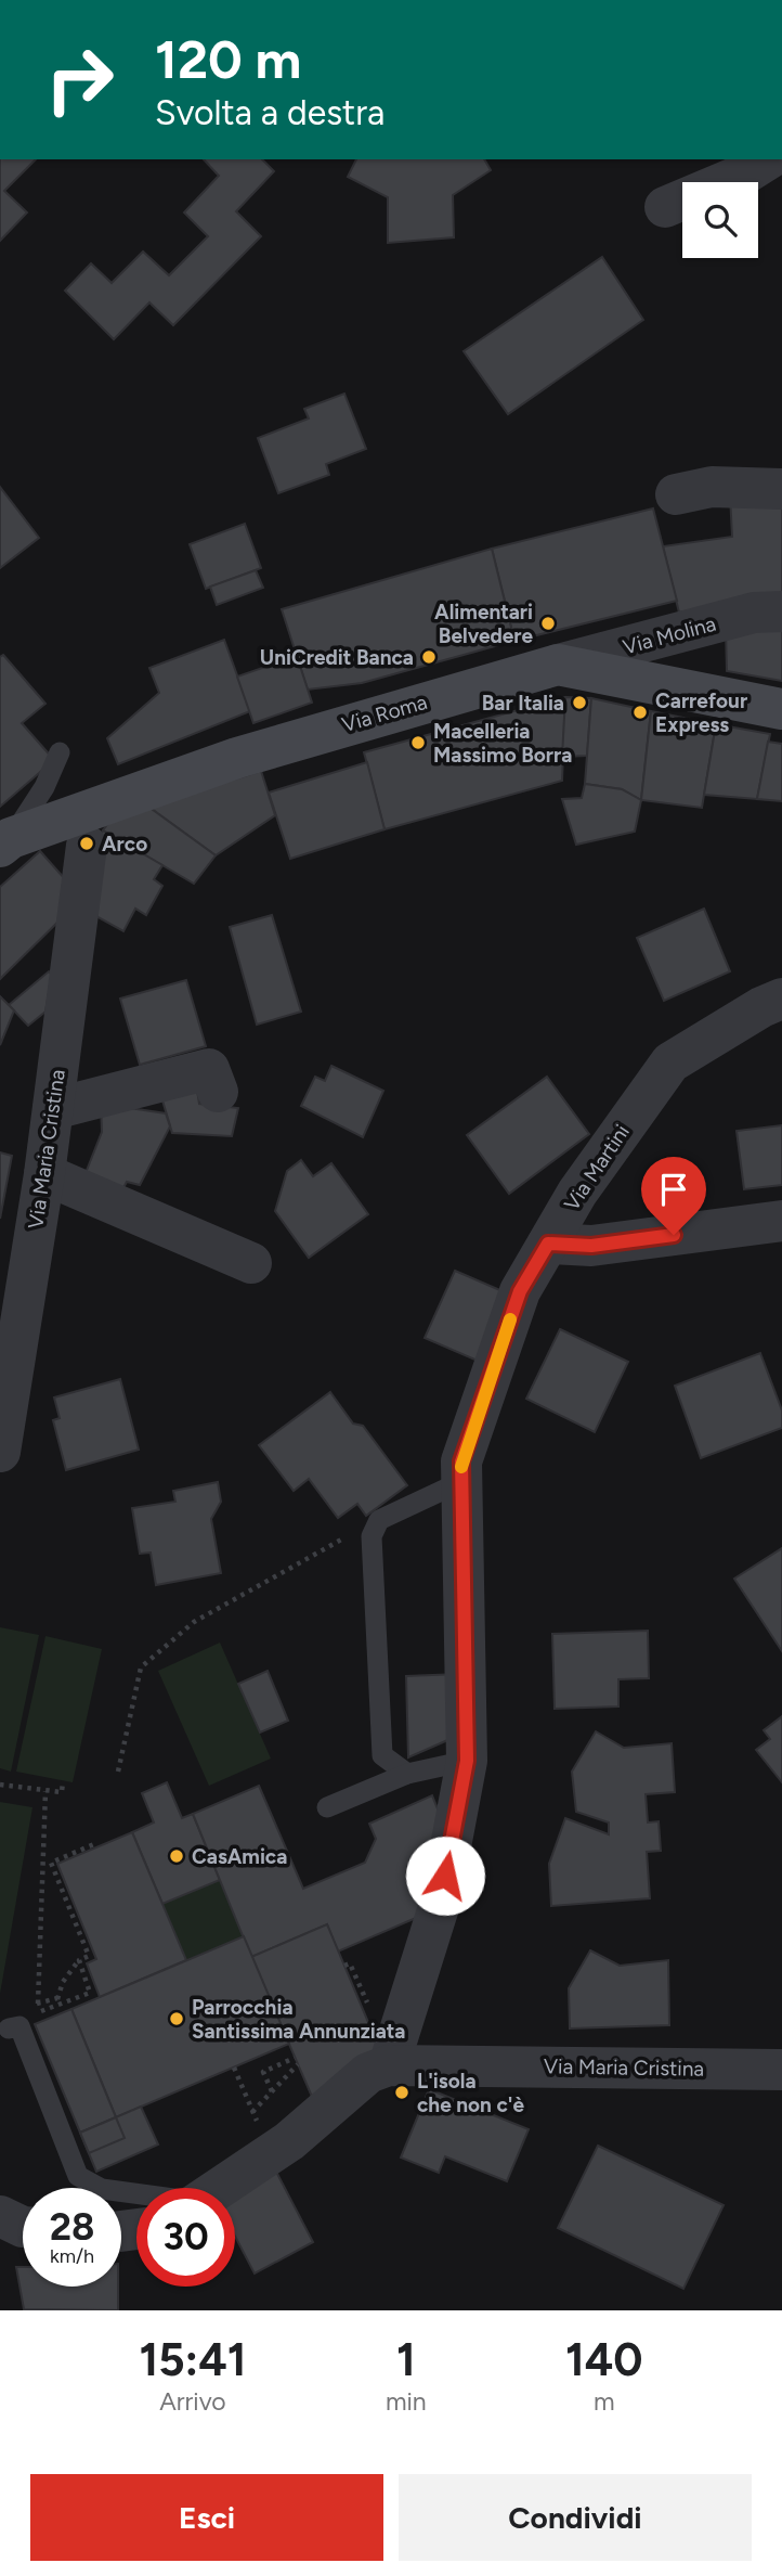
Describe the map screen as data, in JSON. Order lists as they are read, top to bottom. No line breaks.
{"streets":{"main road":["Via Roma"],"street":["Via Molina","Via Maria Cristina","Via Martini"]},"crossings":[["Via Molina","Via Roma"],["Via Roma","Via Maria Cristina"],["Via Maria Cristina","Via Martini"]],"places":["Alimentari Belvedere","UniCredit Banca","Bar Italia","Carrefour Express","Macelleria Massimo Borra","Arco","CasAmica","Parrocchia Santissima Annunziata","L'isola che non c'è"],"page":{"turn":["120 m","Svolta a destra"],"speed":"28 km/h","limit":"30","eta":["15:41","Arrivo","1","min","140","m"],"buttons":["Esci","Condividi"]}}
